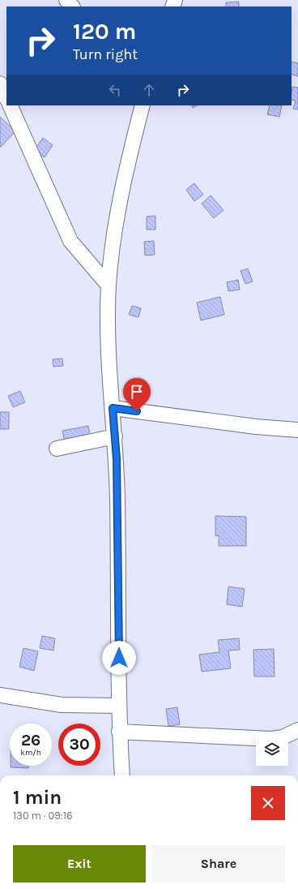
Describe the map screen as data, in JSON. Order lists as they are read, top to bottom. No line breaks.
{"page":{"turn":["120 m","Turn right"],"speed":"26 km/h","limit":"30","heading":["1 min","130 m · 09:16"],"buttons":["Exit","Share"]}}
